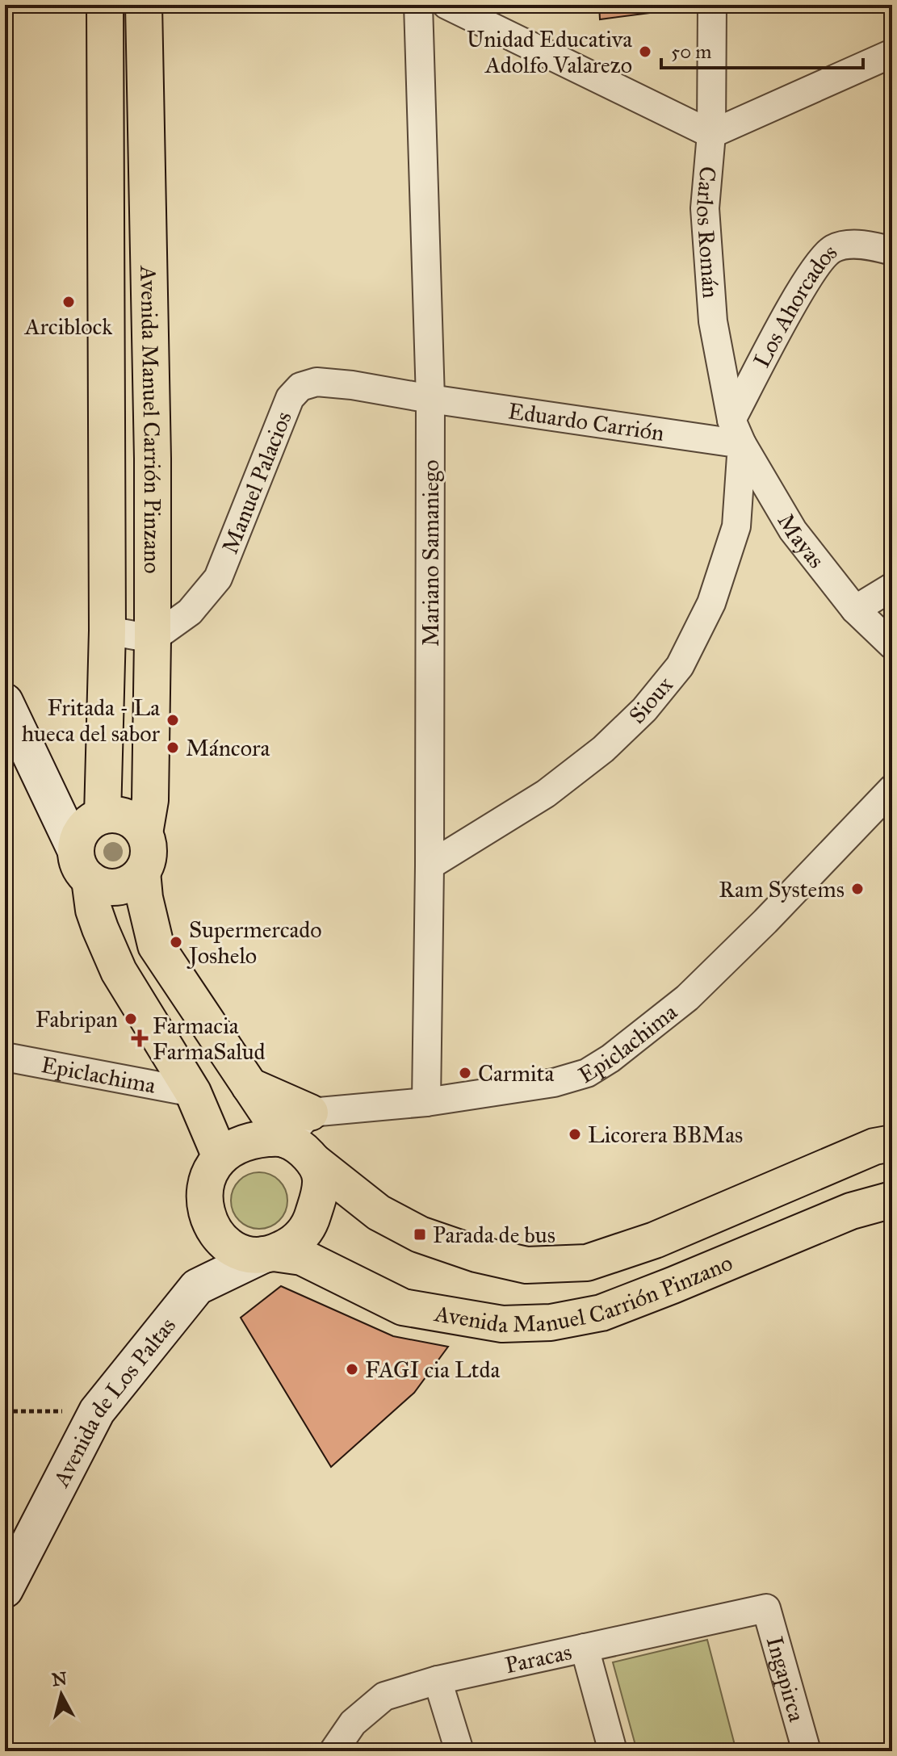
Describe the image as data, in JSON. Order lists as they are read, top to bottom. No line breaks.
{"streets":{"main road":["Avenida Manuel Carrión Pinzano","Avenida de Los Paltas"],"street":["Carlos Román","Los Ahorcados","Eduardo Carrión","Manuel Palacios","Mayas","Mariano Samaniego","Sioux","Epiclachima","Paracas","Ingapirca"]},"crossings":[["Carlos Román","Los Ahorcados"],["Carlos Román","Eduardo Carrión"],["Carlos Román","Mayas"],["Carlos Román","Sioux"],["Los Ahorcados","Eduardo Carrión"],["Los Ahorcados","Mayas"],["Los Ahorcados","Sioux"],["Avenida Manuel Carrión Pinzano","Manuel Palacios"],["Avenida Manuel Carrión Pinzano","Epiclachima"],["Avenida Manuel Carrión Pinzano","Avenida de Los Paltas"],["Eduardo Carrión","Manuel Palacios"],["Eduardo Carrión","Mayas"],["Eduardo Carrión","Mariano Samaniego"],["Eduardo Carrión","Sioux"],["Manuel Palacios","Mariano Samaniego"],["Mayas","Sioux"],["Mariano Samaniego","Sioux"],["Mariano Samaniego","Epiclachima"],["Paracas","Ingapirca"]],"places":{"other":["Unidad Educativa Adolfo Valarezo","Arciblock","Fritada - La hueca del sabor","Máncora","Ram Systems","Supermercado Joshelo","Fabripan","Carmita","Licorera BBMas","FAGI cia Ltda"],"health":["Farmacia FarmaSalud"],"transit":["Parada de bus"]},"scale_bar":"50 m","north":"top"}
